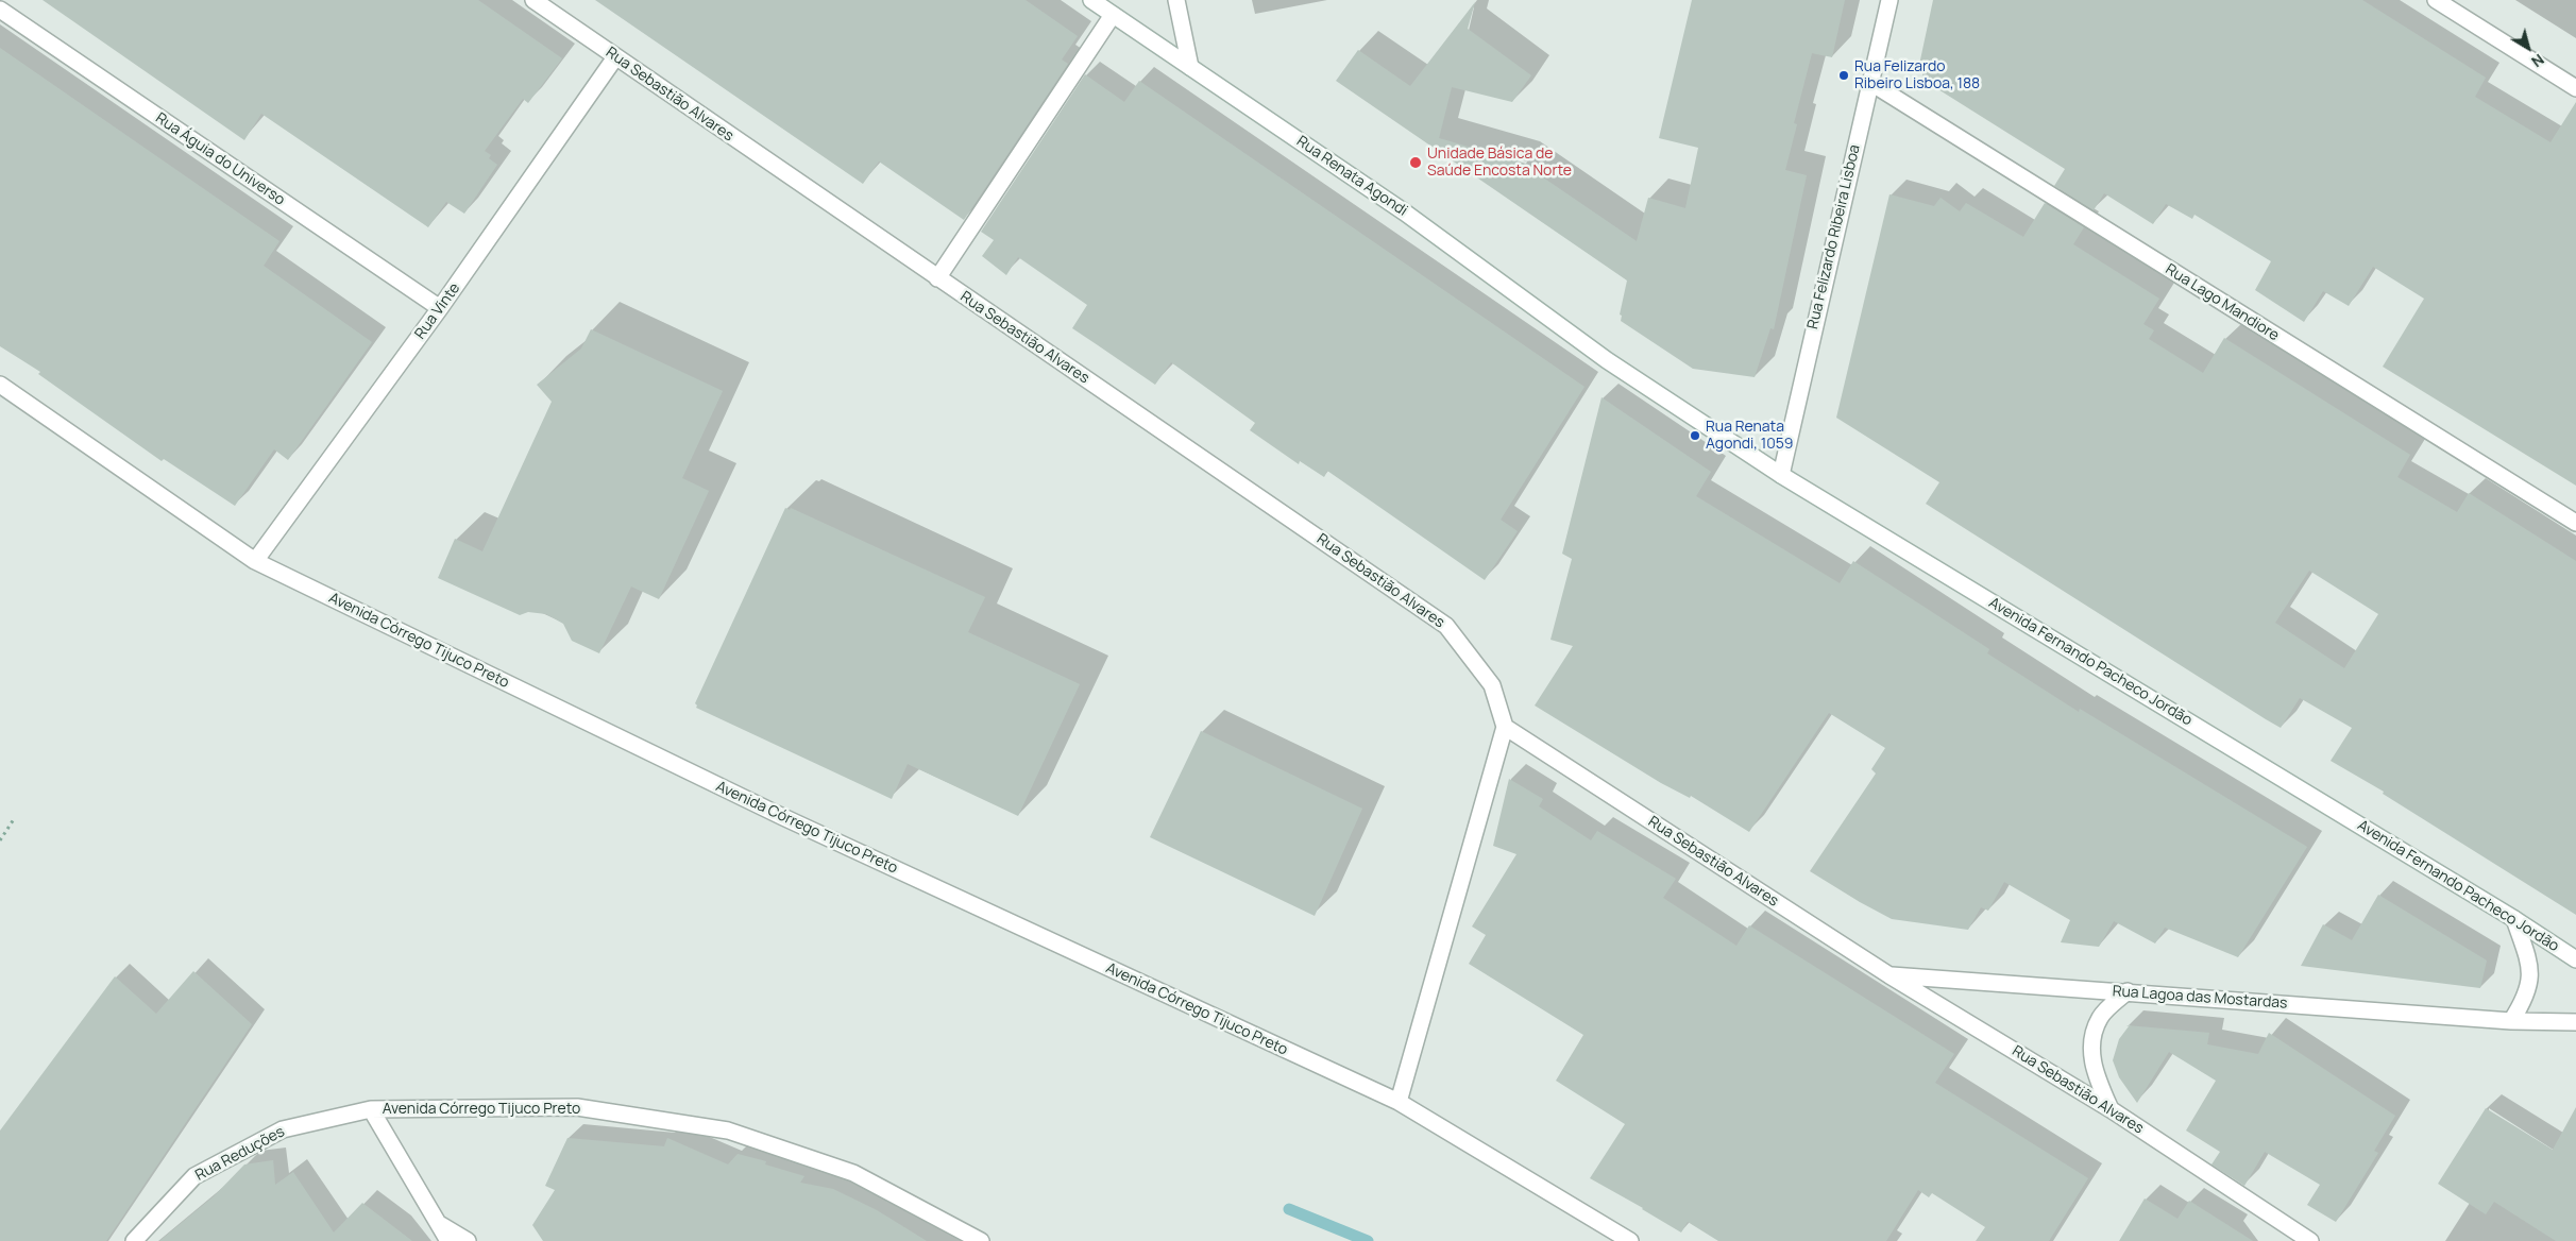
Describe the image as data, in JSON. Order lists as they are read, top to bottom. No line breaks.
{"streets":{"street":["Rua Sebastião Alvares","Rua Águia do Universo","Rua Renata Agondi","Rua Felizardo Ribeira Lisboa","Rua Lago Mandiore","Rua Vinte","Avenida Córrego Tijuco Preto","Avenida Fernando Pacheco Jordão","Rua Lagoa das Mostardas","Rua Reduções"]},"crossings":[["Rua Sebastião Alvares","Rua Vinte"],["Rua Sebastião Alvares","Rua Lagoa das Mostardas"],["Rua Águia do Universo","Rua Vinte"],["Rua Renata Agondi","Avenida Fernando Pacheco Jordão"],["Rua Felizardo Ribeira Lisboa","Rua Lago Mandiore"],["Rua Felizardo Ribeira Lisboa","Avenida Fernando Pacheco Jordão"],["Rua Vinte","Avenida Córrego Tijuco Preto"],["Avenida Córrego Tijuco Preto","Rua Reduções"]],"places":["Rua Felizardo Ribeiro Lisboa, 188","Unidade Básica de Saúde Encosta Norte","Rua Renata Agondi, 1059"],"north":"bottom right"}
